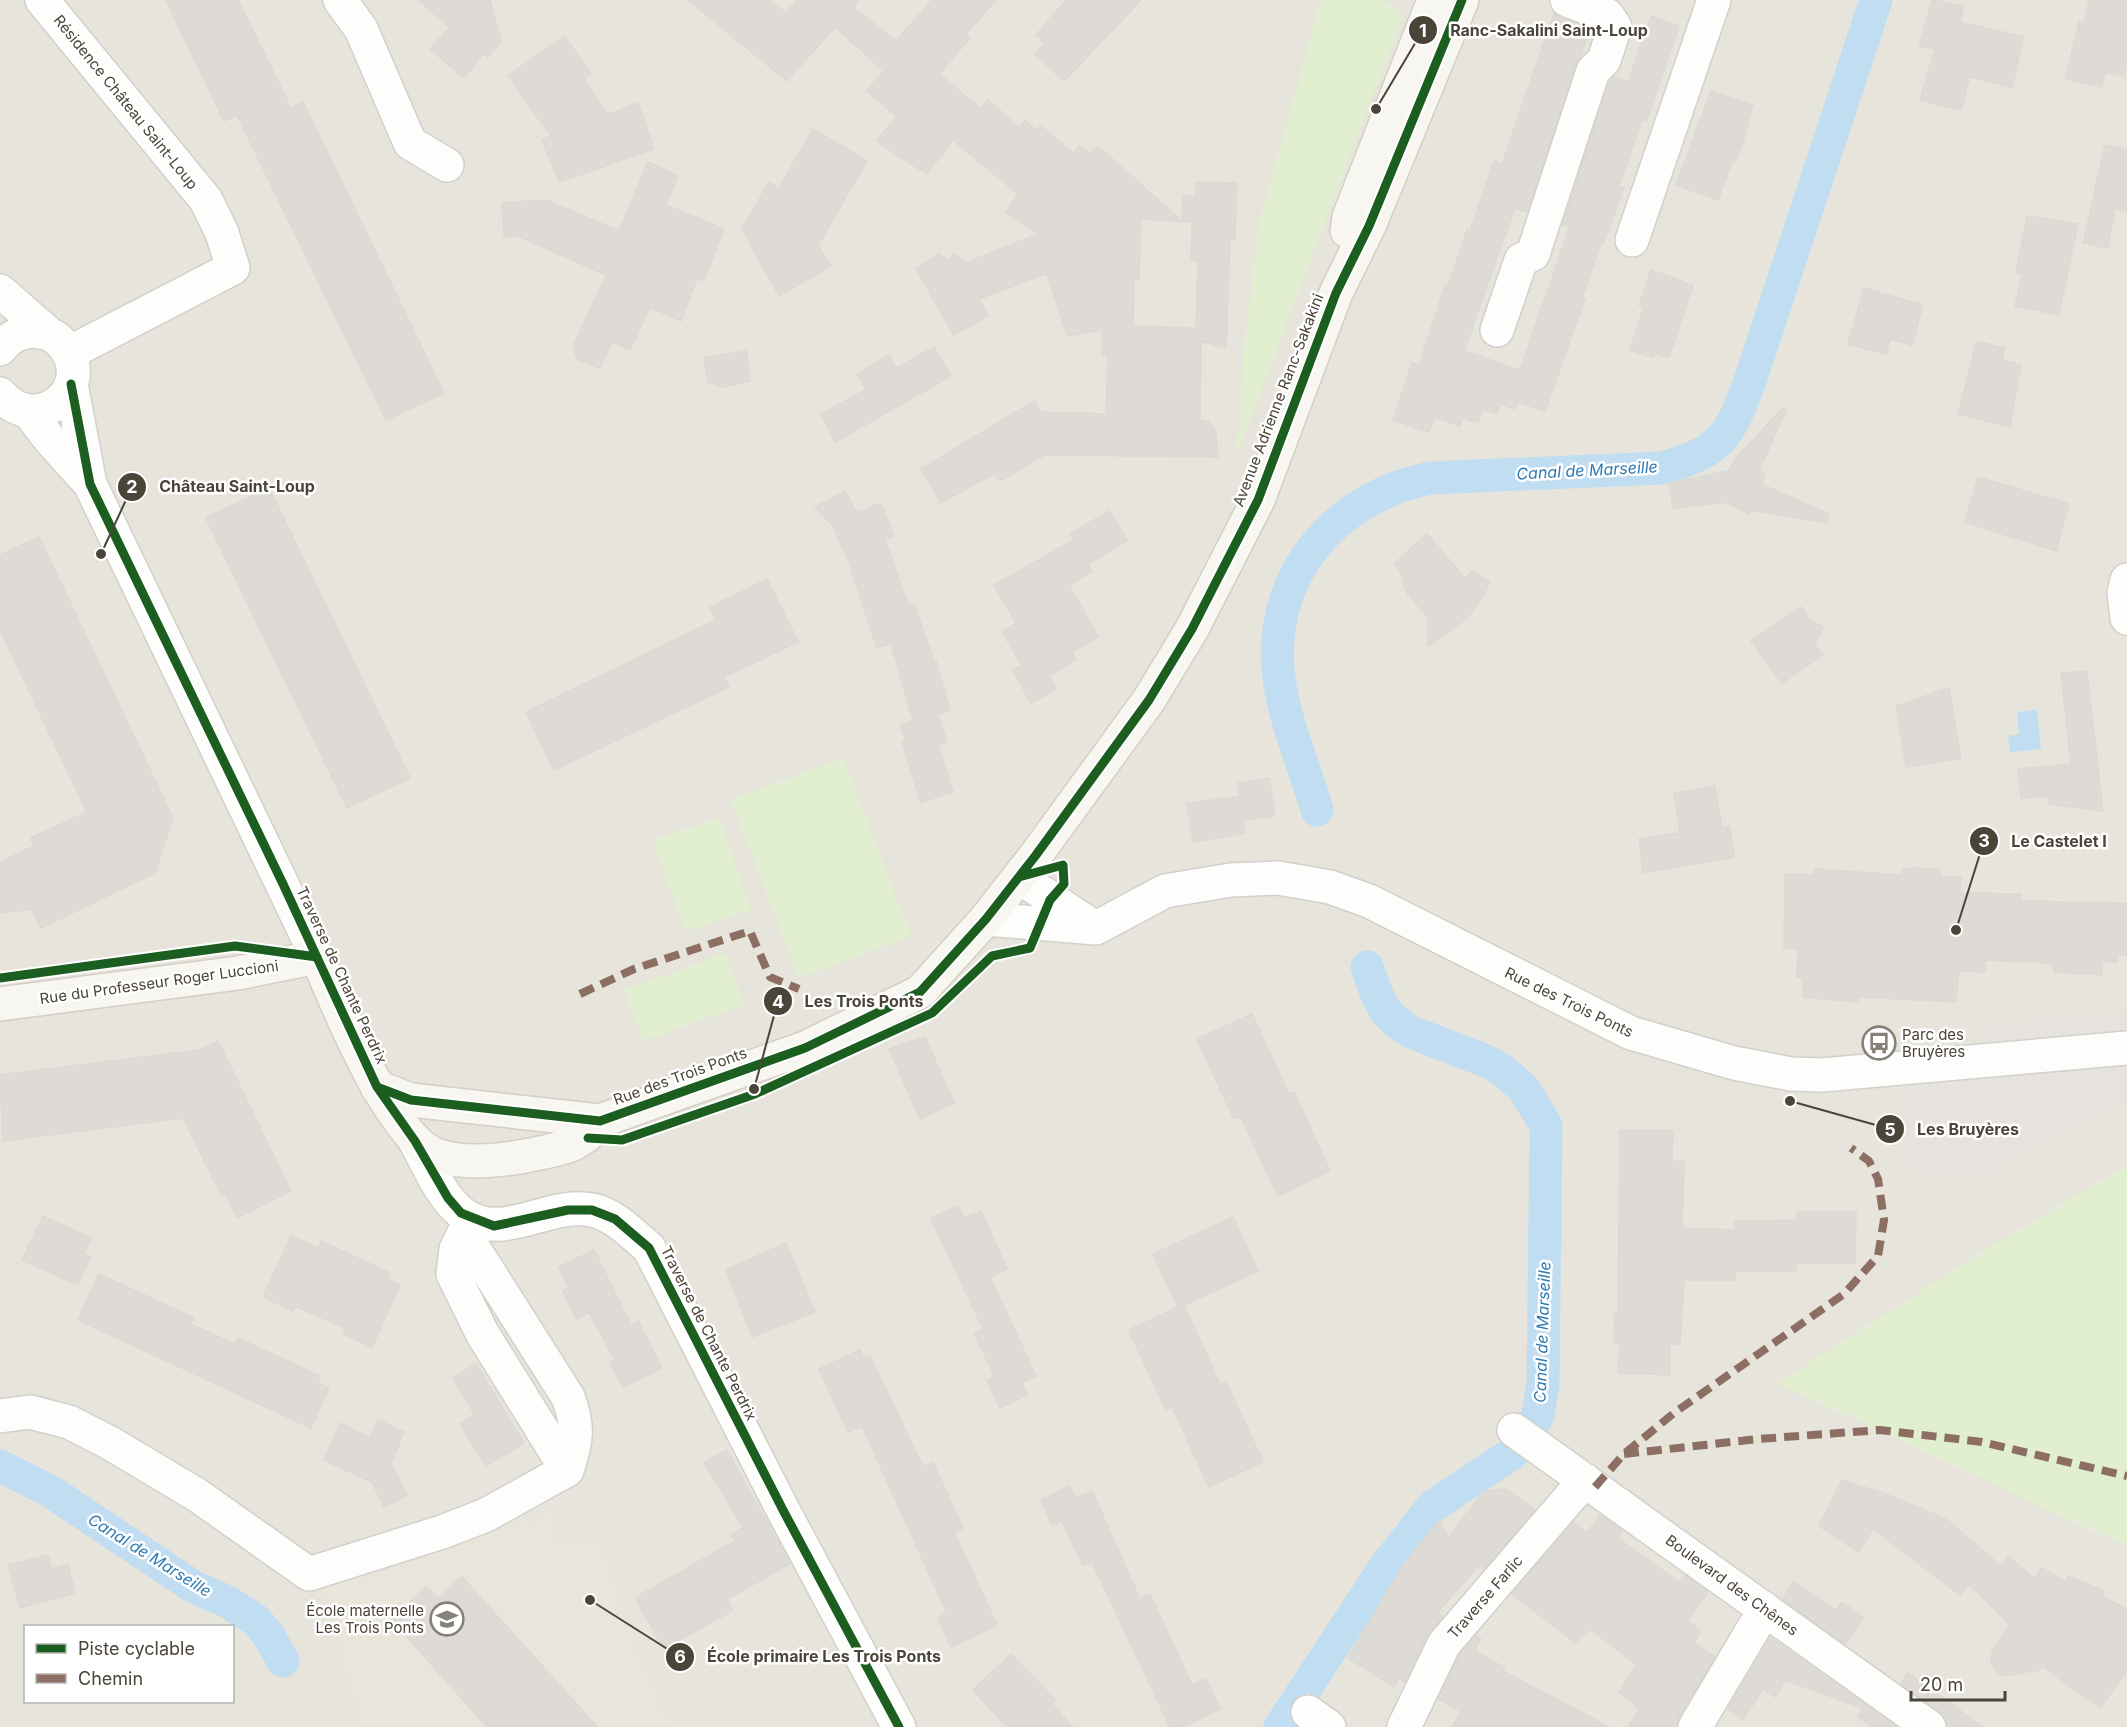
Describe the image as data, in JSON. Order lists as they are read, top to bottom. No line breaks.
{"streets":{"street":["Résidence Château Saint-Loup","Avenue Adrienne Ranc-Sakakini","Traverse de Chante Perdrix","Rue du Professeur Roger Luccioni","Rue des Trois Ponts","Boulevard des Chênes","Traverse Farlic"]},"crossings":[["Résidence Château Saint-Loup","Traverse de Chante Perdrix"],["Avenue Adrienne Ranc-Sakakini","Rue des Trois Ponts"],["Traverse de Chante Perdrix","Rue du Professeur Roger Luccioni"],["Traverse de Chante Perdrix","Rue des Trois Ponts"],["Boulevard des Chênes","Traverse Farlic"]],"water":["Canal de Marseille"],"places":{"other":["Ranc-Sakalini Saint-Loup","Château Saint-Loup","Le Castelet I","Les Trois Ponts","Les Bruyères","École primaire Les Trois Ponts"],"bus stop":["Parc des Bruyères"],"school or university":["École maternelle Les Trois Ponts"]},"legend":["Piste cyclable","Chemin"],"scale_bar":"20 m"}
